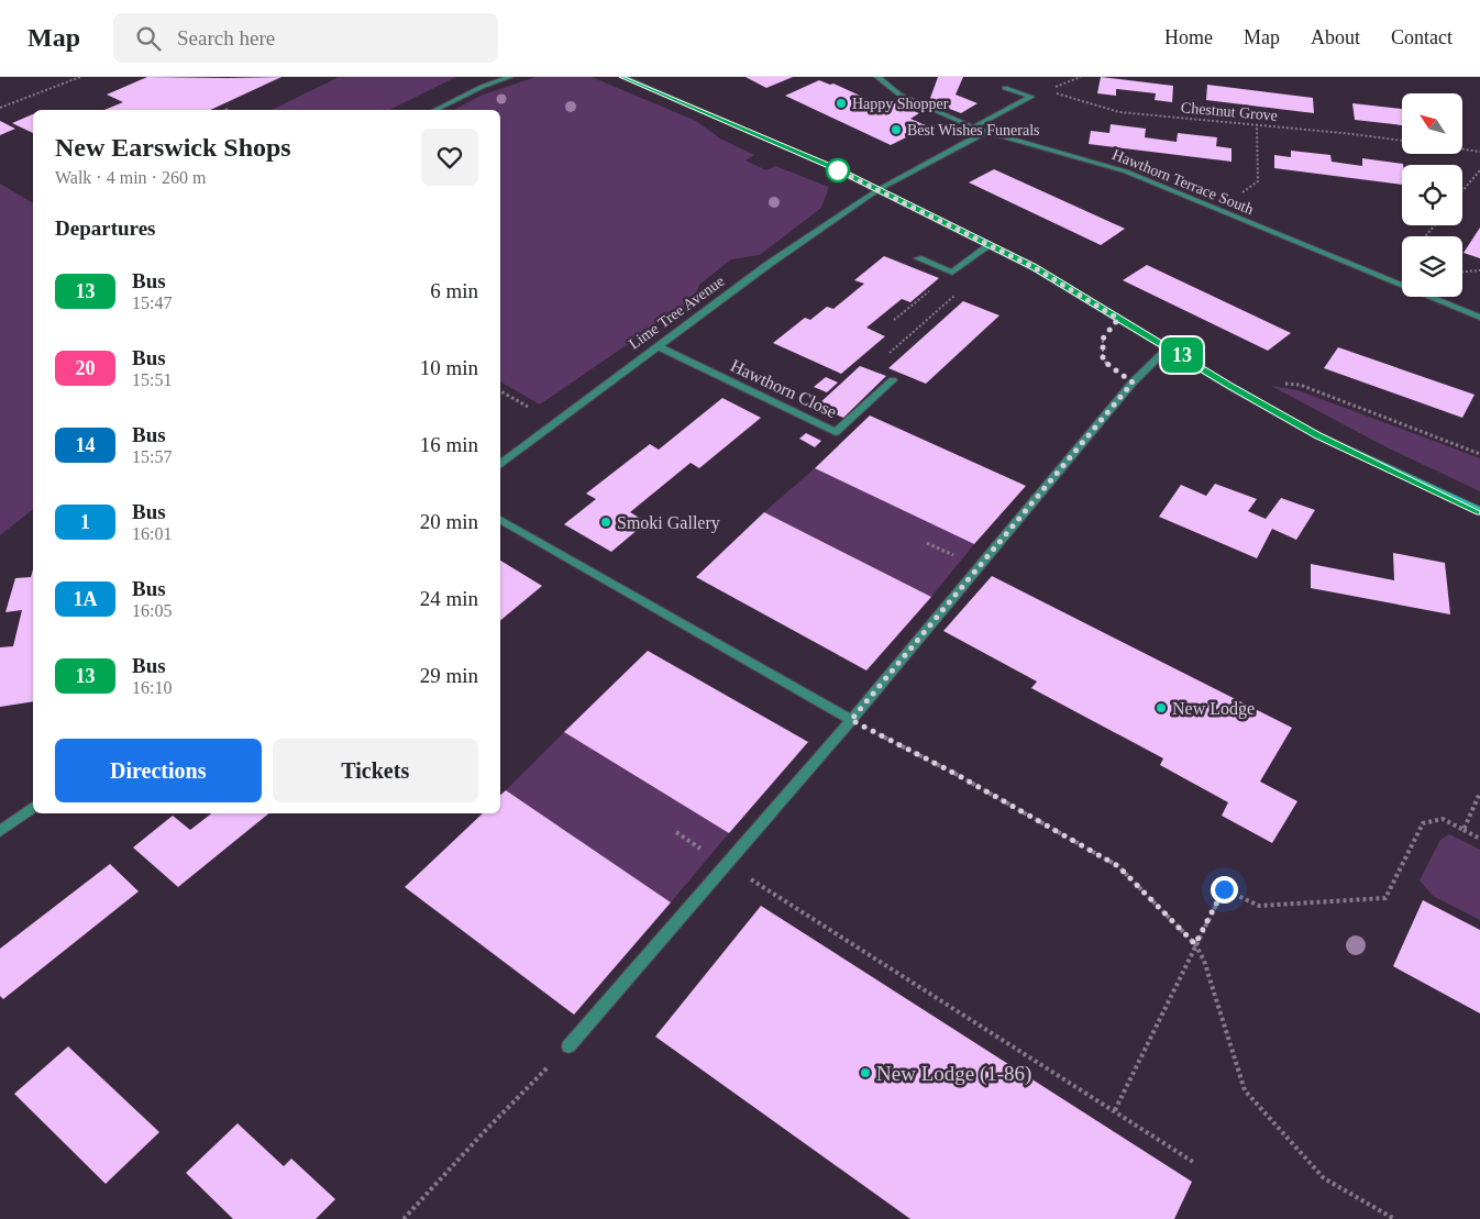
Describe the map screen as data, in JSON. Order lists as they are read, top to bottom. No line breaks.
{"streets":{"street":["Hawthorn Terrace South","Lime Tree Avenue","Hawthorn Close"],"path":["Chestnut Grove"]},"crossings":[["Lime Tree Avenue","Hawthorn Close"]],"places":["Happy Shopper","Best Wishes Funerals","Smoki Gallery","New Lodge","New Lodge (1-86)"],"lines":["bus line 13"],"north":"top left","page":{"header":"Map","search":"Search here","nav":["Home","Map","About","Contact"],"on_map":"13","heading":[["New Earswick Shops","Walk · 4 min · 260 m"],"Departures"],"list":[{"mark":"13","name":"Bus","note":"15:47","value":"6 min"},{"mark":"20","name":"Bus","note":"15:51","value":"10 min"},{"mark":"14","name":"Bus","note":"15:57","value":"16 min"},{"mark":"1","name":"Bus","note":"16:01","value":"20 min"},{"mark":"1A","name":"Bus","note":"16:05","value":"24 min"},{"mark":"13","name":"Bus","note":"16:10","value":"29 min"}],"buttons":["Directions","Tickets"]}}
